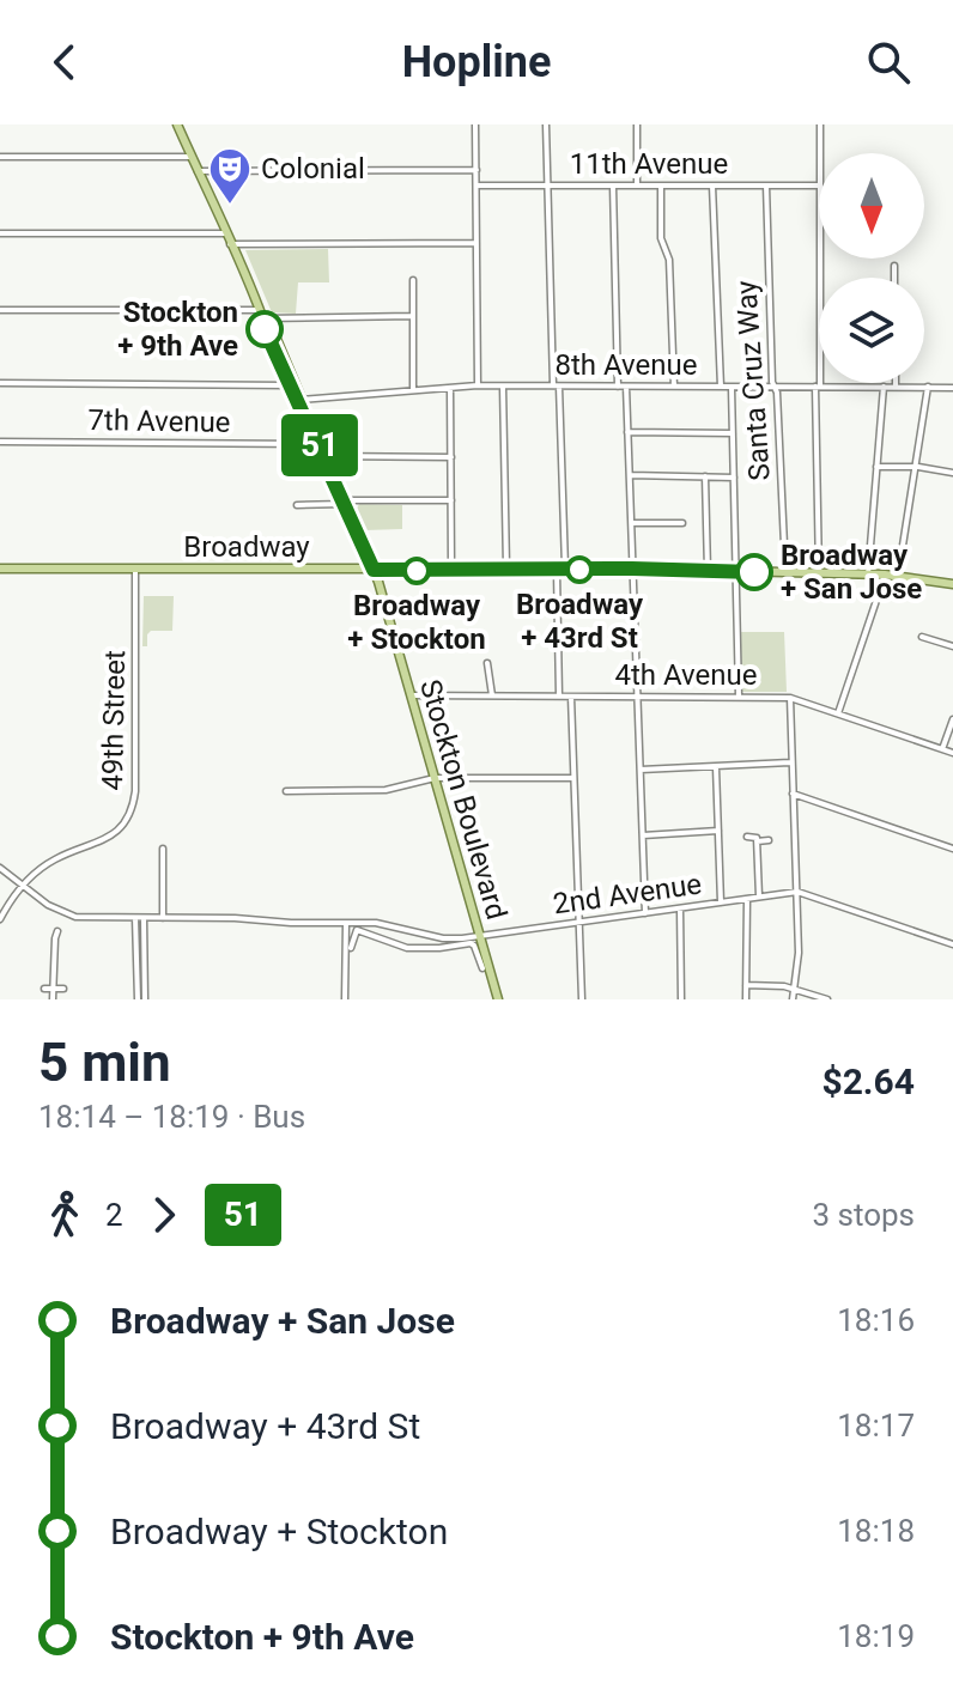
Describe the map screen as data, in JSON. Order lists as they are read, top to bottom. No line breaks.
{"streets":{"main road":["Broadway","Stockton Boulevard"],"street":["11th Avenue","8th Avenue","Santa Cruz Way","7th Avenue","4th Avenue","49th Street","2nd Avenue"]},"crossings":[["11th Avenue","Santa Cruz Way"],["8th Avenue","Santa Cruz Way"],["8th Avenue","Stockton Boulevard"],["Santa Cruz Way","Broadway"],["7th Avenue","Stockton Boulevard"],["Broadway","49th Street"],["Broadway","Stockton Boulevard"],["4th Avenue","Stockton Boulevard"],["49th Street","2nd Avenue"],["Stockton Boulevard","2nd Avenue"]],"places":{"theatre":["Colonial"],"other":["Stockton + 9th Ave","Broadway + 43rd St","Broadway + Stockton","Broadway + San Jose"]},"lines":["bus line 51"],"north":"bottom","page":{"header":"Hopline","on_map":"51","heading":["5 min","18:14 – 18:19 · Bus","$2.64"],"legs":["2","51","3 stops"],"list":[{"name":"Broadway + San Jose","value":"18:16"},{"name":"Broadway + 43rd St","value":"18:17"},{"name":"Broadway + Stockton","value":"18:18"},{"name":"Stockton + 9th Ave","value":"18:19"}]}}
